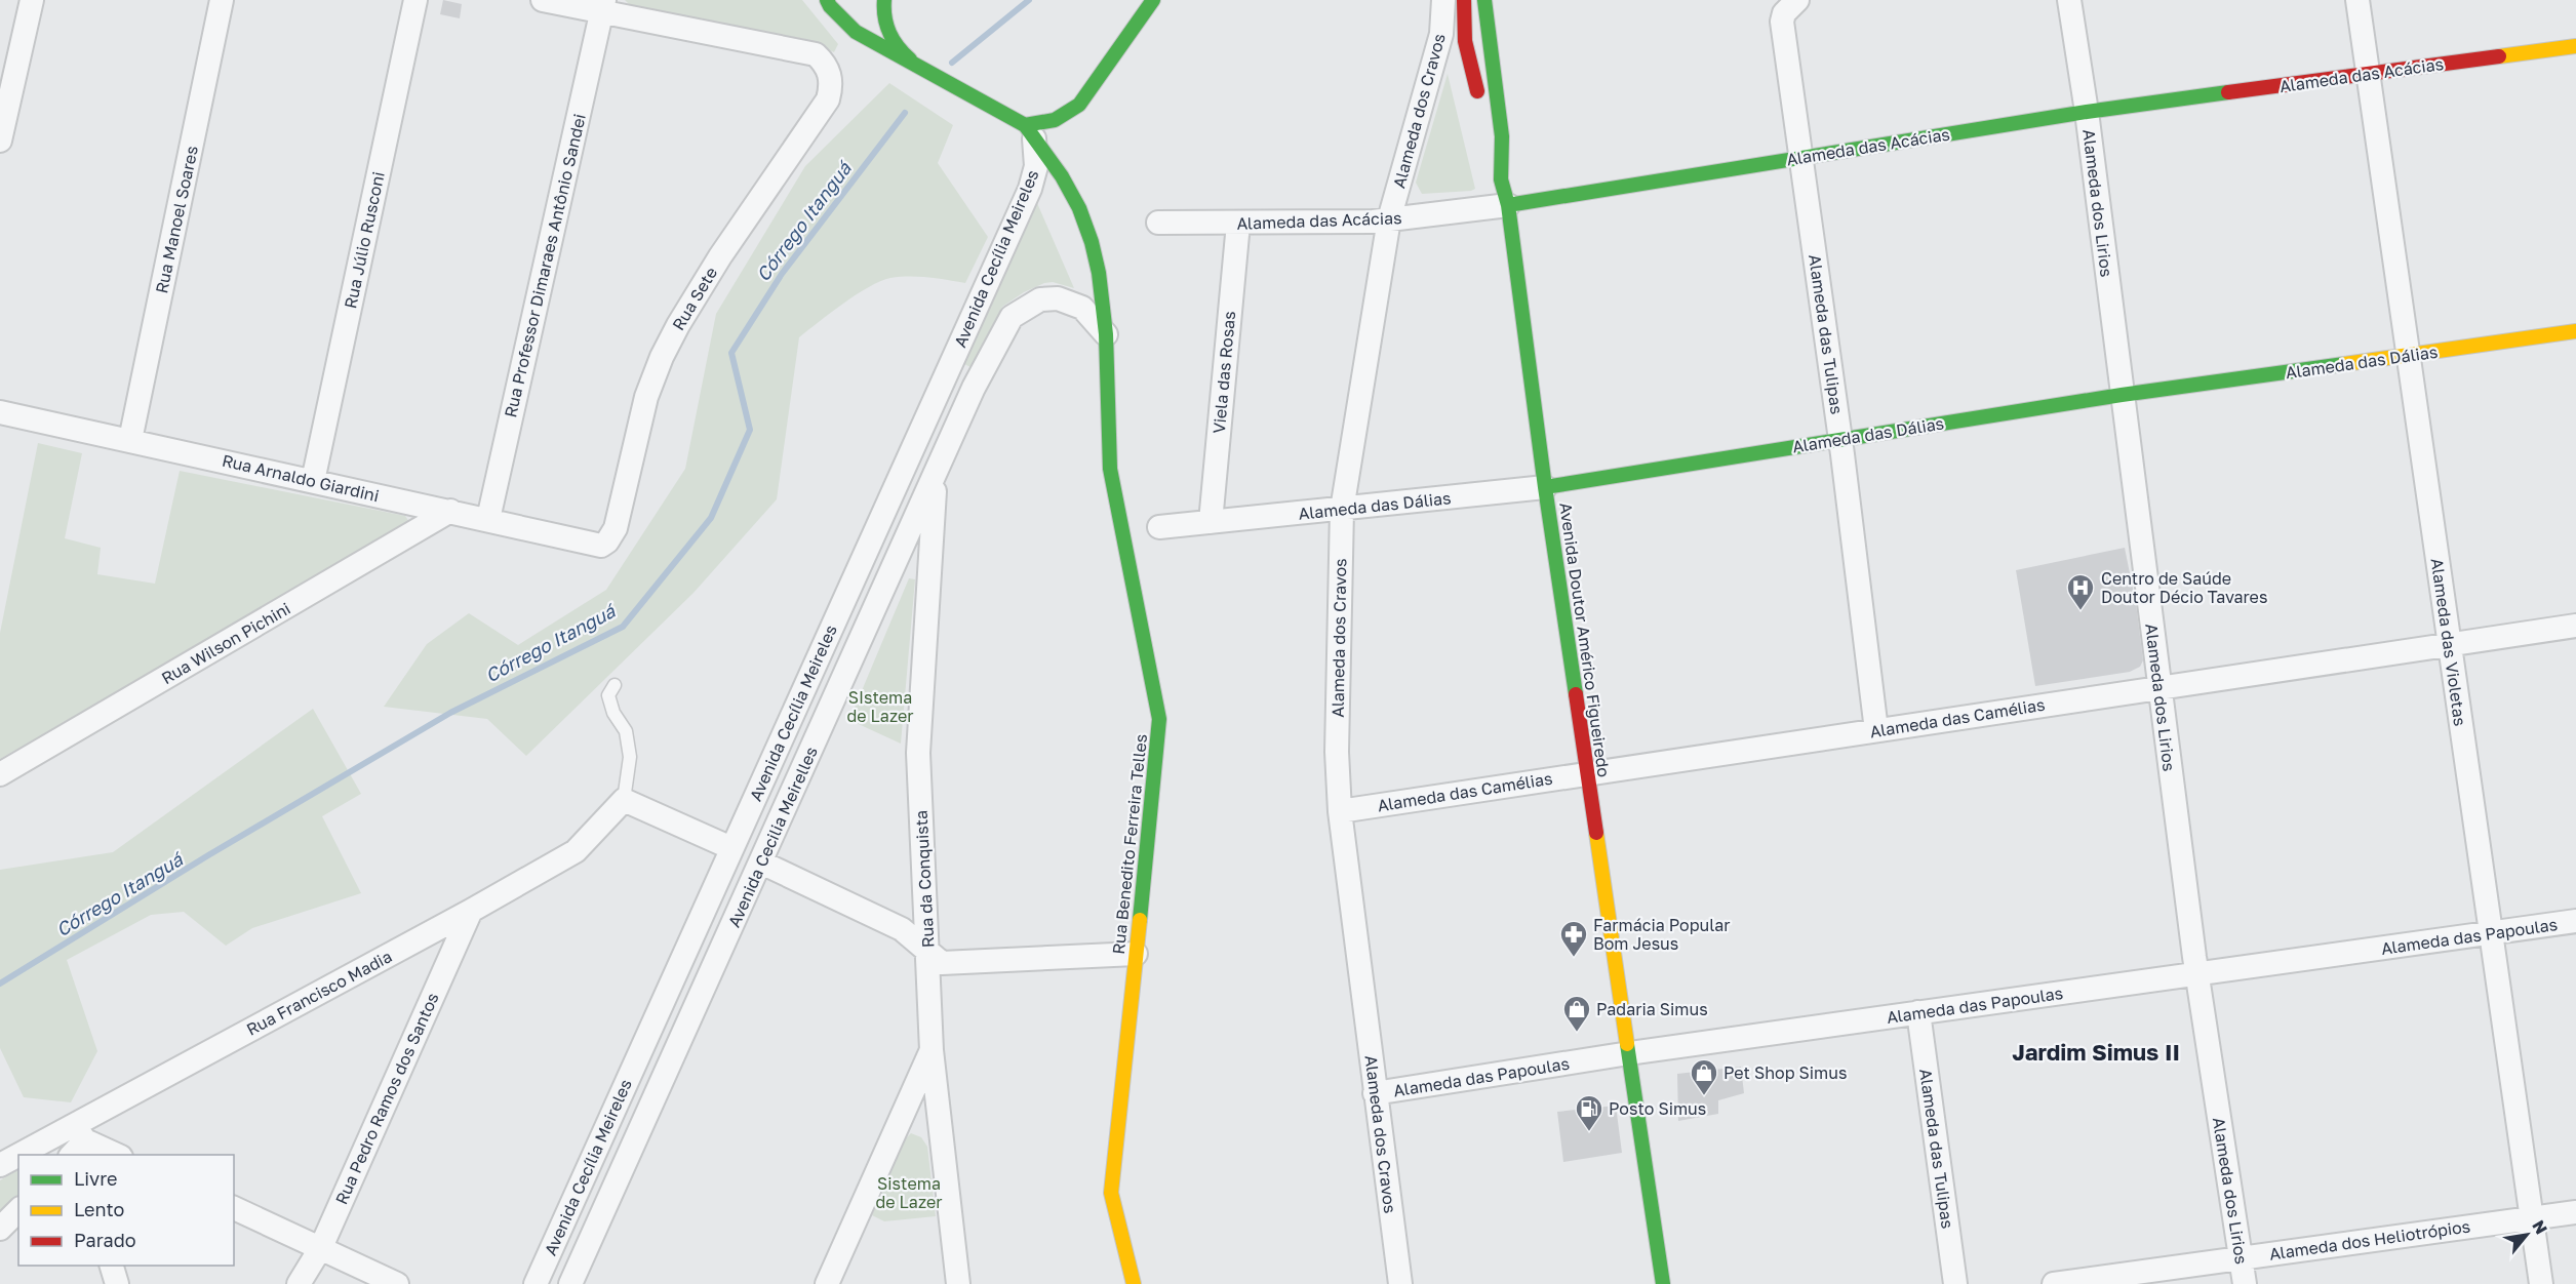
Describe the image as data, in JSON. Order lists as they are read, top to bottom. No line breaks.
{"streets":{"main road":["Alameda das Acácias","Alameda das Dálias","Avenida Doutor Américo Figueiredo","Rua Benedito Ferreira Telles"],"street":["Alameda dos Cravos","Alameda dos Lirios","Rua Manoel Soares","Rua Júlio Rusconi","Avenida Cecília Meireles","Rua Professor Dimaraes Antônio Sandei","Rua Sete","Alameda das Tulipas","Viela das Rosas","Rua Arnaldo Giardini","Alameda das Violetas","Rua Wilson Pichini","Alameda das Camélias","Avenida Cecilia Meirelles","Rua da Conquista","Alameda das Papoulas","Rua Francisco Madia","Rua Pedro Ramos dos Santos","Alameda dos Heliotrópios"]},"crossings":[["Alameda das Acácias","Alameda dos Cravos"],["Alameda das Acácias","Alameda dos Lirios"],["Alameda das Acácias","Alameda das Tulipas"],["Alameda das Acácias","Viela das Rosas"],["Alameda das Acácias","Avenida Doutor Américo Figueiredo"],["Alameda das Acácias","Alameda das Violetas"],["Alameda dos Cravos","Alameda das Dálias"],["Alameda dos Cravos","Alameda das Camélias"],["Alameda dos Cravos","Alameda das Papoulas"],["Alameda dos Lirios","Alameda das Dálias"],["Alameda dos Lirios","Alameda das Camélias"],["Alameda dos Lirios","Alameda das Papoulas"],["Alameda dos Lirios","Alameda dos Heliotrópios"],["Rua Manoel Soares","Rua Arnaldo Giardini"],["Rua Júlio Rusconi","Rua Arnaldo Giardini"],["Avenida Cecília Meireles","Rua Benedito Ferreira Telles"],["Rua Professor Dimaraes Antônio Sandei","Rua Sete"],["Rua Professor Dimaraes Antônio Sandei","Rua Arnaldo Giardini"],["Rua Sete","Rua Arnaldo Giardini"],["Alameda das Tulipas","Alameda das Dálias"],["Alameda das Tulipas","Alameda das Camélias"],["Alameda das Tulipas","Alameda das Papoulas"],["Alameda das Dálias","Viela das Rosas"],["Alameda das Dálias","Avenida Doutor Américo Figueiredo"],["Alameda das Dálias","Alameda das Violetas"],["Rua Arnaldo Giardini","Rua Wilson Pichini"],["Avenida Doutor Américo Figueiredo","Alameda das Camélias"],["Avenida Doutor Américo Figueiredo","Alameda das Papoulas"],["Alameda das Violetas","Alameda das Camélias"],["Alameda das Violetas","Alameda das Papoulas"],["Alameda das Violetas","Alameda dos Heliotrópios"],["Avenida Cecilia Meirelles","Rua Benedito Ferreira Telles"],["Avenida Cecilia Meirelles","Rua da Conquista"],["Rua Francisco Madia","Rua Pedro Ramos dos Santos"]],"districts":["Jardim Simus II"],"water":["Córrego Itanguá"],"parks":["SIstema de Lazer","Sistema de Lazer"],"places":{"hospital":["Centro de Saúde Doutor Décio Tavares"],"pharmacy":["Farmácia Popular Bom Jesus"],"shop":["Padaria Simus","Pet Shop Simus"],"fuel station":["Posto Simus"]},"legend":["Livre","Lento","Parado"],"north":"top right"}
